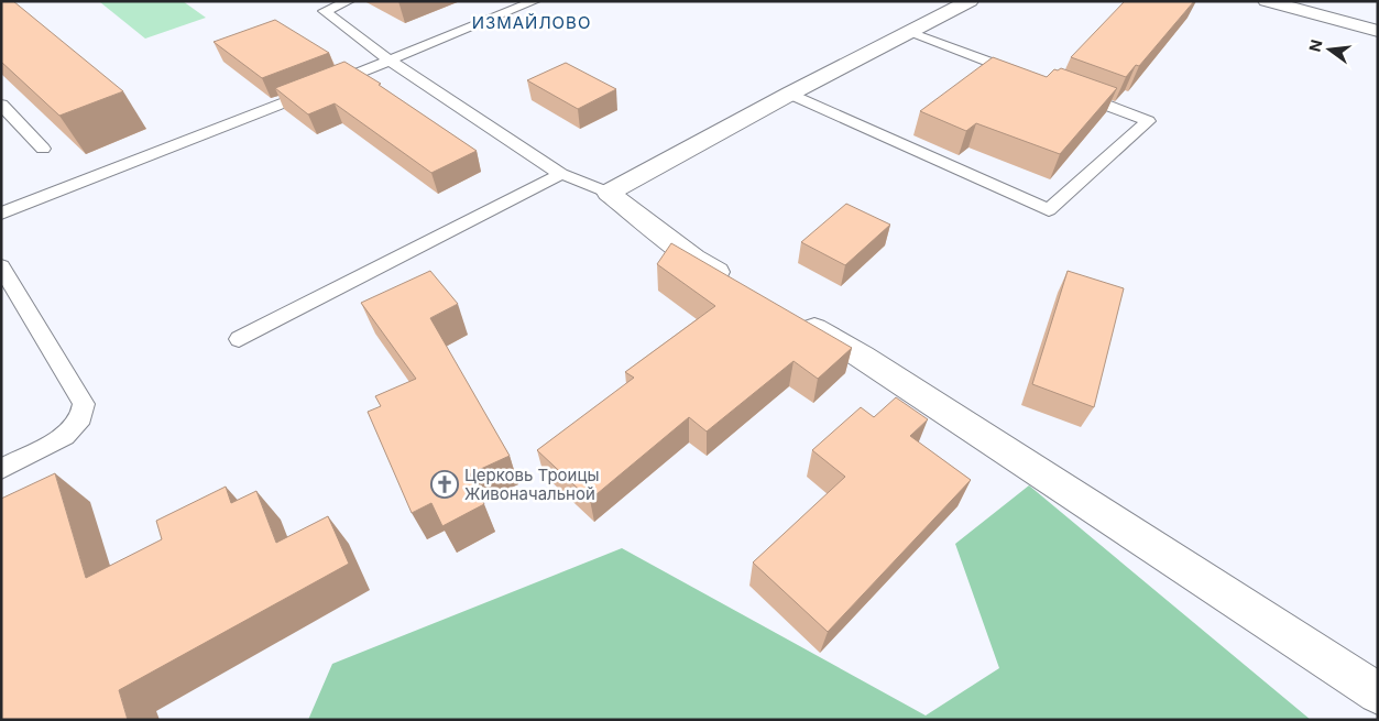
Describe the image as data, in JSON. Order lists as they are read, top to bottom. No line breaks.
{"districts":["ИЗМАЙЛОВО"],"places":{"church":["Церковь Троицы Живоначальной"]},"north":"left"}
